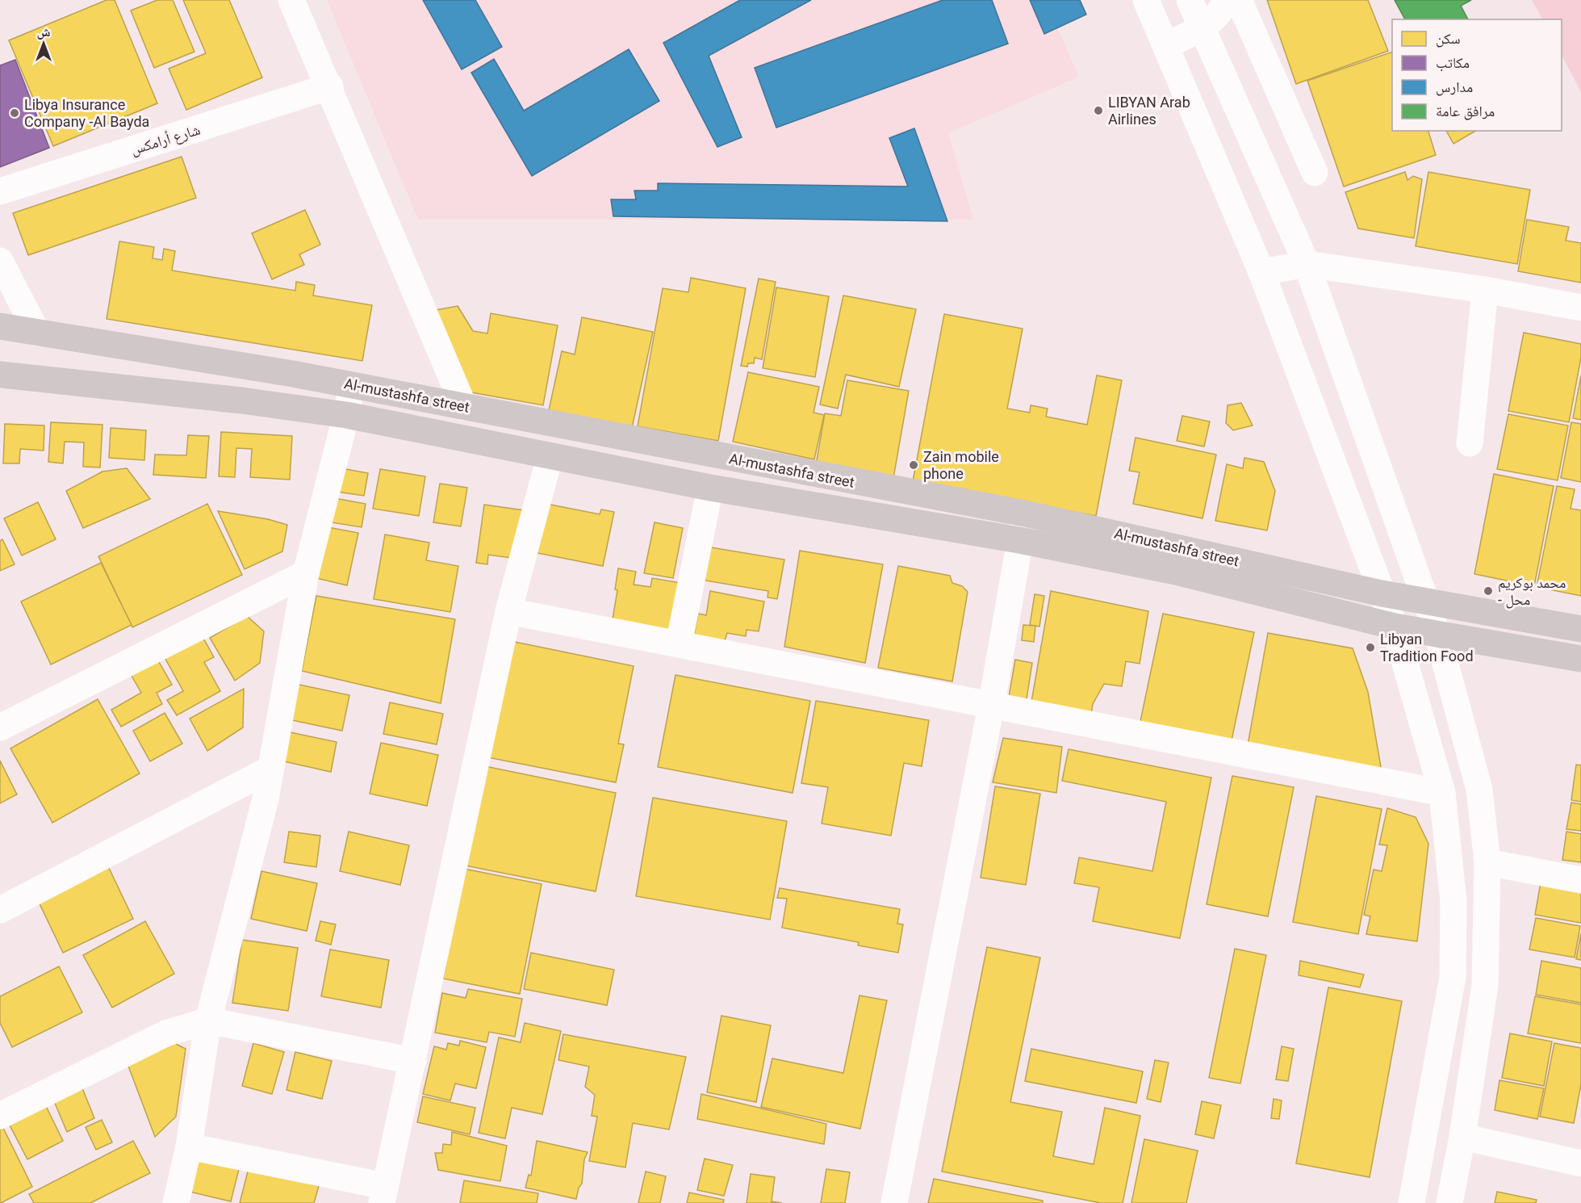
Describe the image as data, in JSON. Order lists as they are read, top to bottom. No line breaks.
{"streets":{"main road":["Al-mustashfa street"],"street":["شارع أرامكس"]},"places":["LIBYAN Arab Airlines","Libya Insurance Company -Al Bayda","Zain mobile phone","محمد بوكريم - محل","Libyan Tradition Food"],"legend":["سكن","مكاتب","مدارس","مرافق عامة"],"north":"top"}
